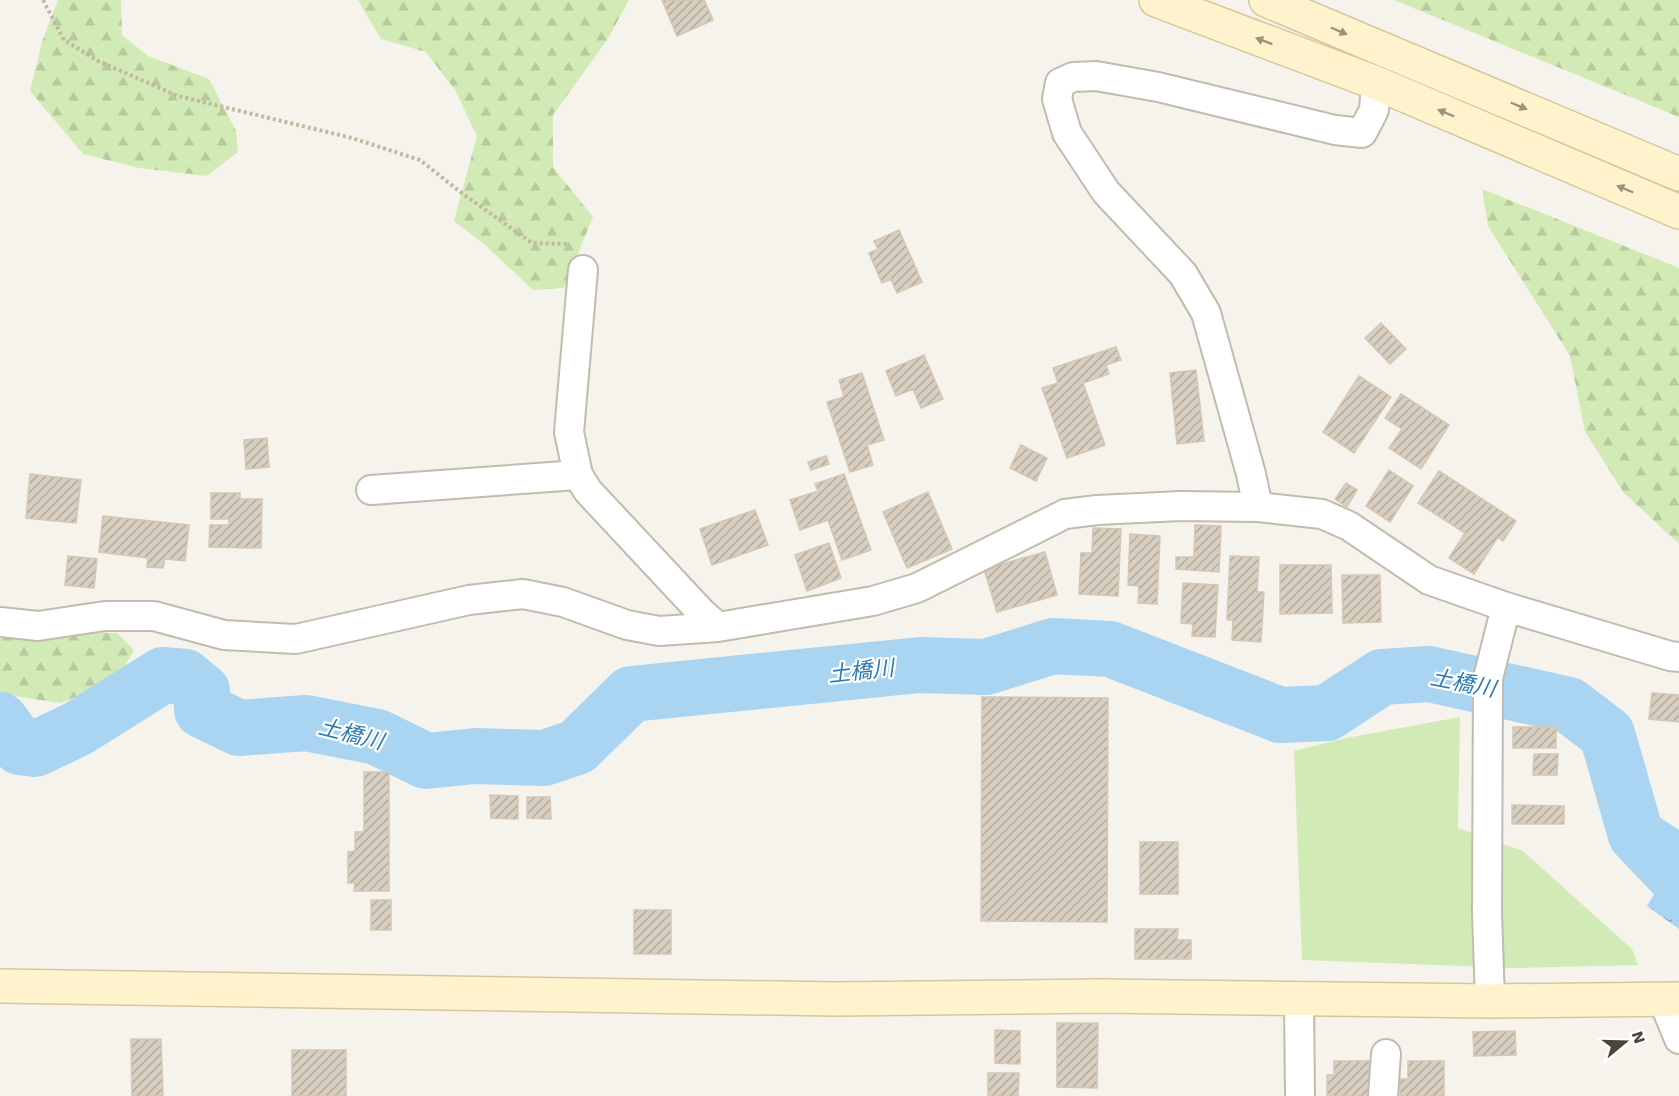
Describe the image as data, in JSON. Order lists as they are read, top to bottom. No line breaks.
{"water":["土橋川"],"north":"right"}
